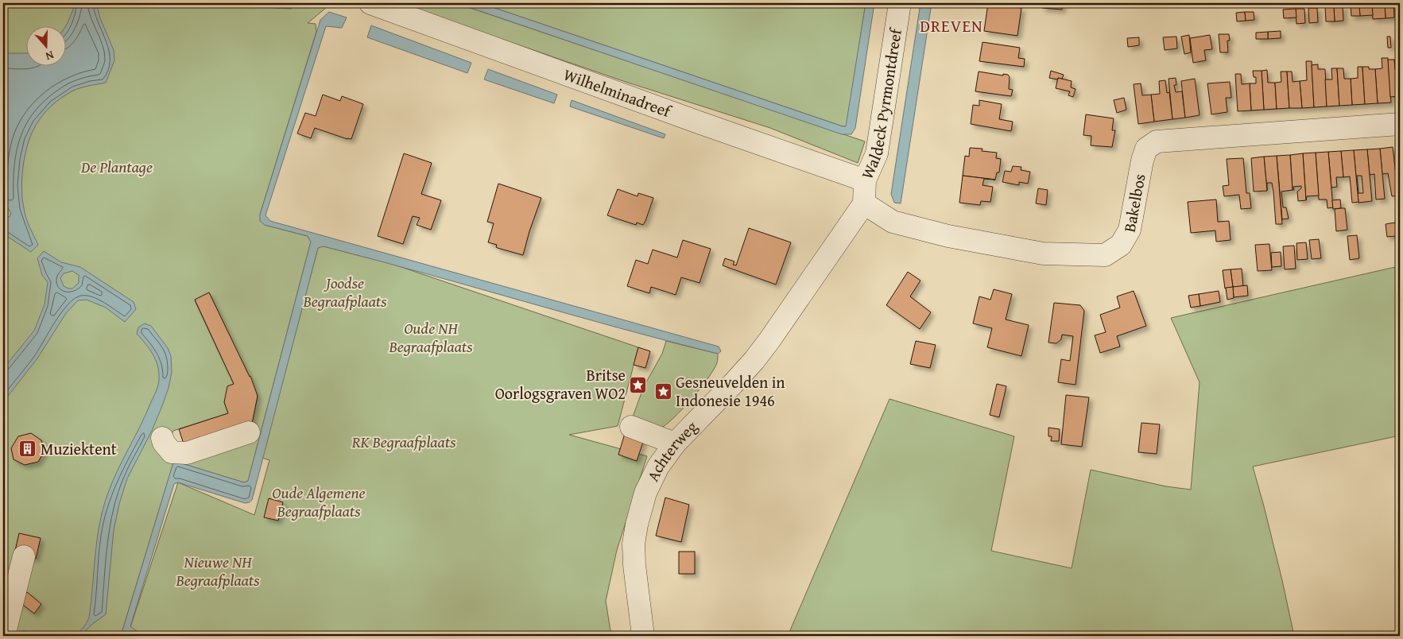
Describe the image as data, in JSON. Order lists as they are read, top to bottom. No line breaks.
{"streets":{"street":["Wilhelminadreef","Waldeck Pyrmontdreef","Bakelbos","Achterweg"]},"crossings":[["Wilhelminadreef","Waldeck Pyrmontdreef"],["Waldeck Pyrmontdreef","Bakelbos"],["Waldeck Pyrmontdreef","Achterweg"],["Bakelbos","Achterweg"]],"districts":["DREVEN"],"parks":["De Plantage","Joodse Begraafplaats","Oude NH Begraafplaats","RK Begraafplaats","Oude Algemene Begraafplaats","Nieuwe NH Begraafplaats"],"places":{"place":["Britse Oorlogsgraven WO2","Gesneuvelden in Indonesie 1946"],"building":["Muziektent"]},"north":"bottom"}
